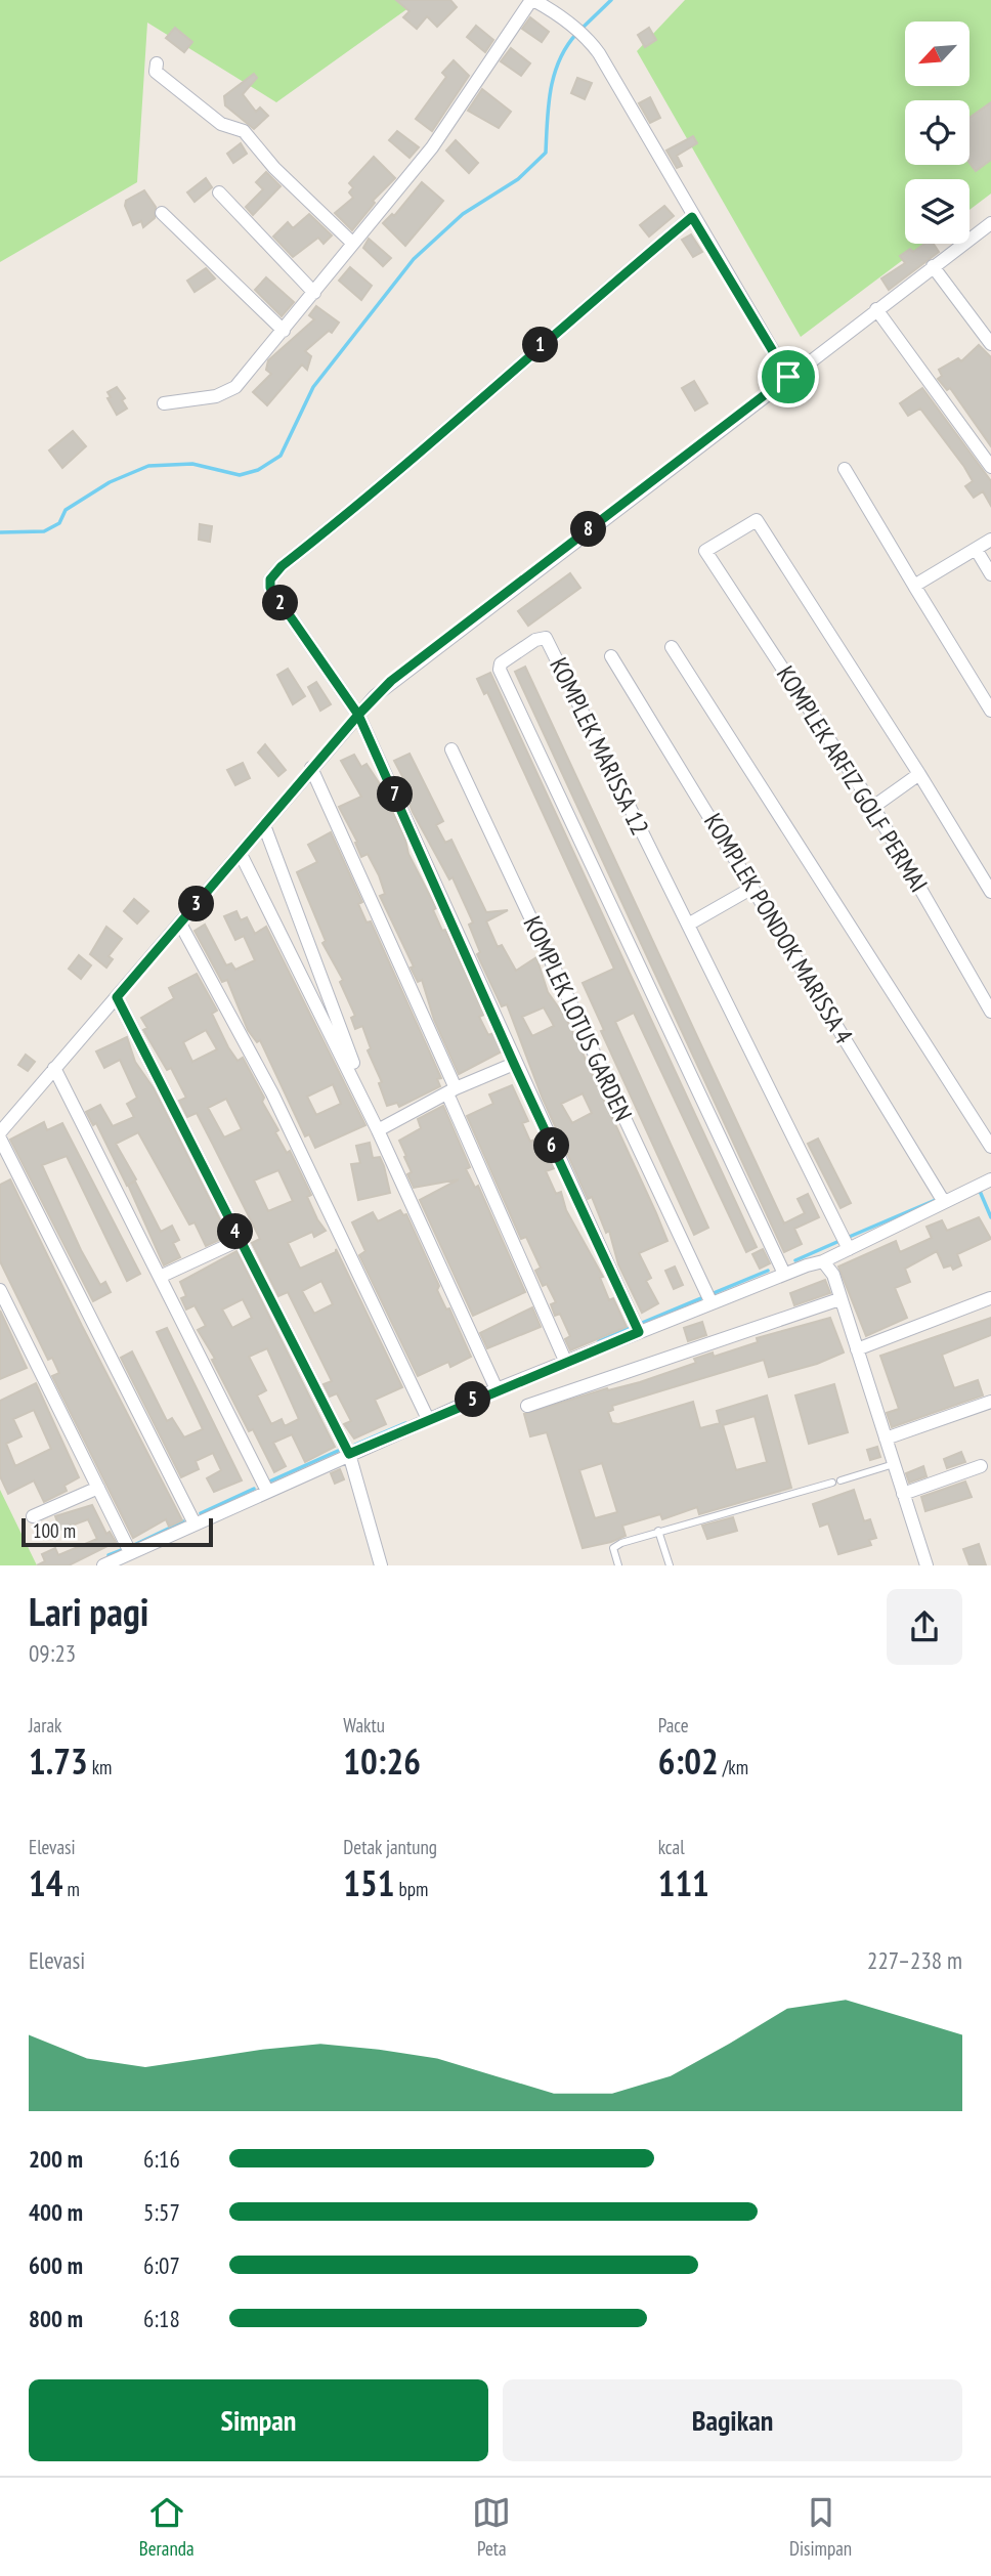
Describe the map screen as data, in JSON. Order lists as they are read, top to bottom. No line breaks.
{"streets":{"street":["KOMPLEK MARISSA 12","KOMPLEK ARFIZ GOLF PERMAI","KOMPLEK PONDOK MARISSA 4","KOMPLEK LOTUS GARDEN"]},"scale_bar":"100 m","north":"bottom left","page":{"pins":["1","8","2","7","3","6","4","5"],"scale":"100 m","heading":["Lari pagi","09:23"],"stats":[["Jarak","1.73 km"],["Waktu","10:26"],["Pace","6:02 /km"],["Elevasi","14 m"],["Detak jantung","151 bpm"],["kcal","111"]],"chart":["Elevasi","227–238 m"],"list":[{"name":"200 m","note":"6:16"},{"name":"400 m","note":"5:57"},{"name":"600 m","note":"6:07"},{"name":"800 m","note":"6:18"}],"buttons":["Simpan","Bagikan"],"tabs":["Beranda","Peta","Disimpan"]}}
